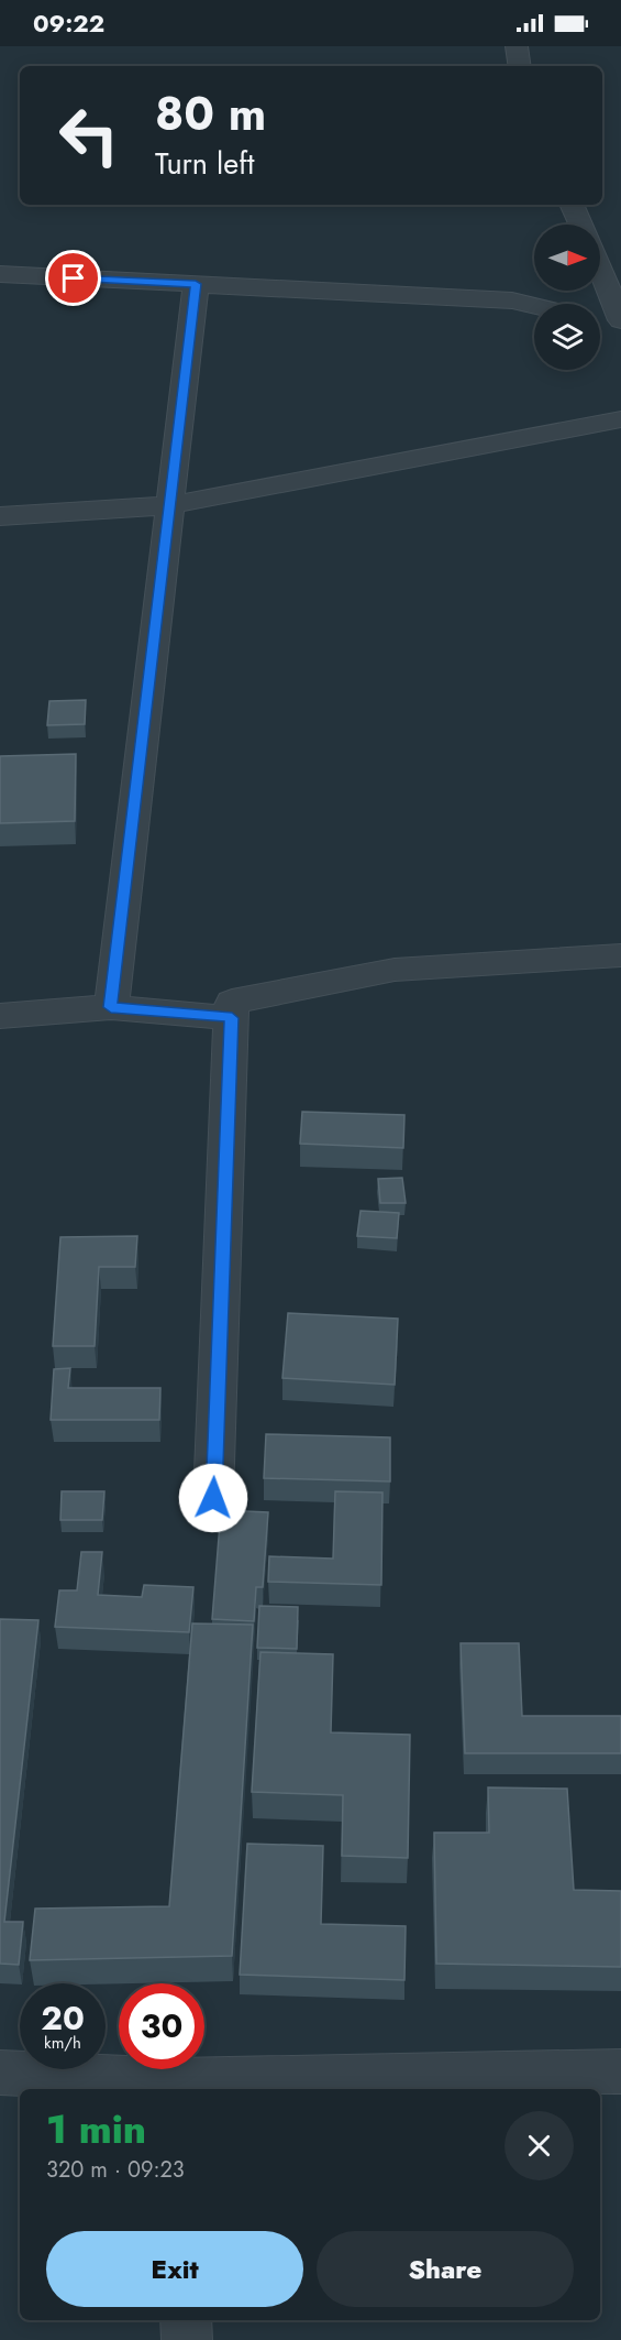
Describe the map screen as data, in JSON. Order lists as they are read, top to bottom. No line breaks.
{"north":"right","page":{"status":"09:22","turn":["80 m","Turn left"],"speed":"20 km/h","limit":"30","heading":["1 min","320 m · 09:23"],"buttons":["Exit","Share"]}}
